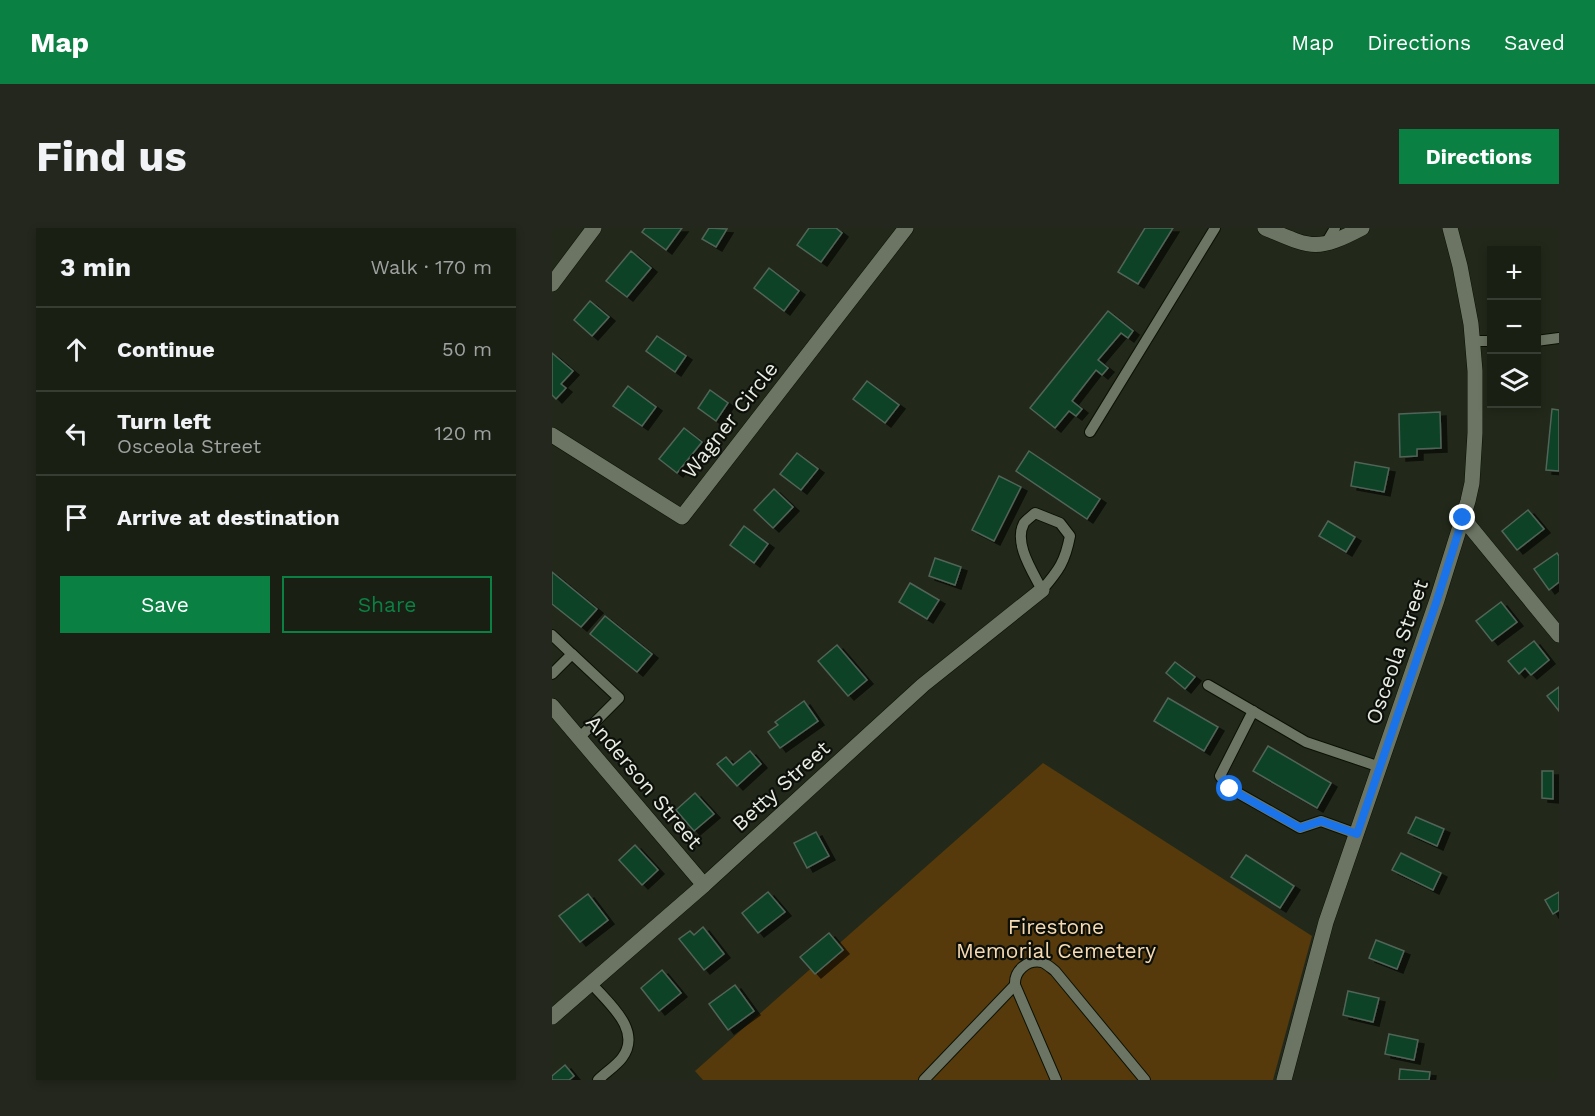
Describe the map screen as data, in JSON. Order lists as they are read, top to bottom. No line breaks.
{"streets":{"street":["Wagner Circle","Osceola Street","Anderson Street","Betty Street"]},"crossings":[["Anderson Street","Betty Street"]],"parks":["Firestone Memorial Cemetery"],"page":{"header":"Map","nav":["Map","Directions","Saved"],"buttons":["Directions",["Save","Share"]],"title":"Find us","heading":["3 min","Walk · 170 m"],"map_buttons":["+","−"],"list":[["Continue","50 m"],["Turn left","Osceola Street","120 m"],"Arrive at destination"]}}
